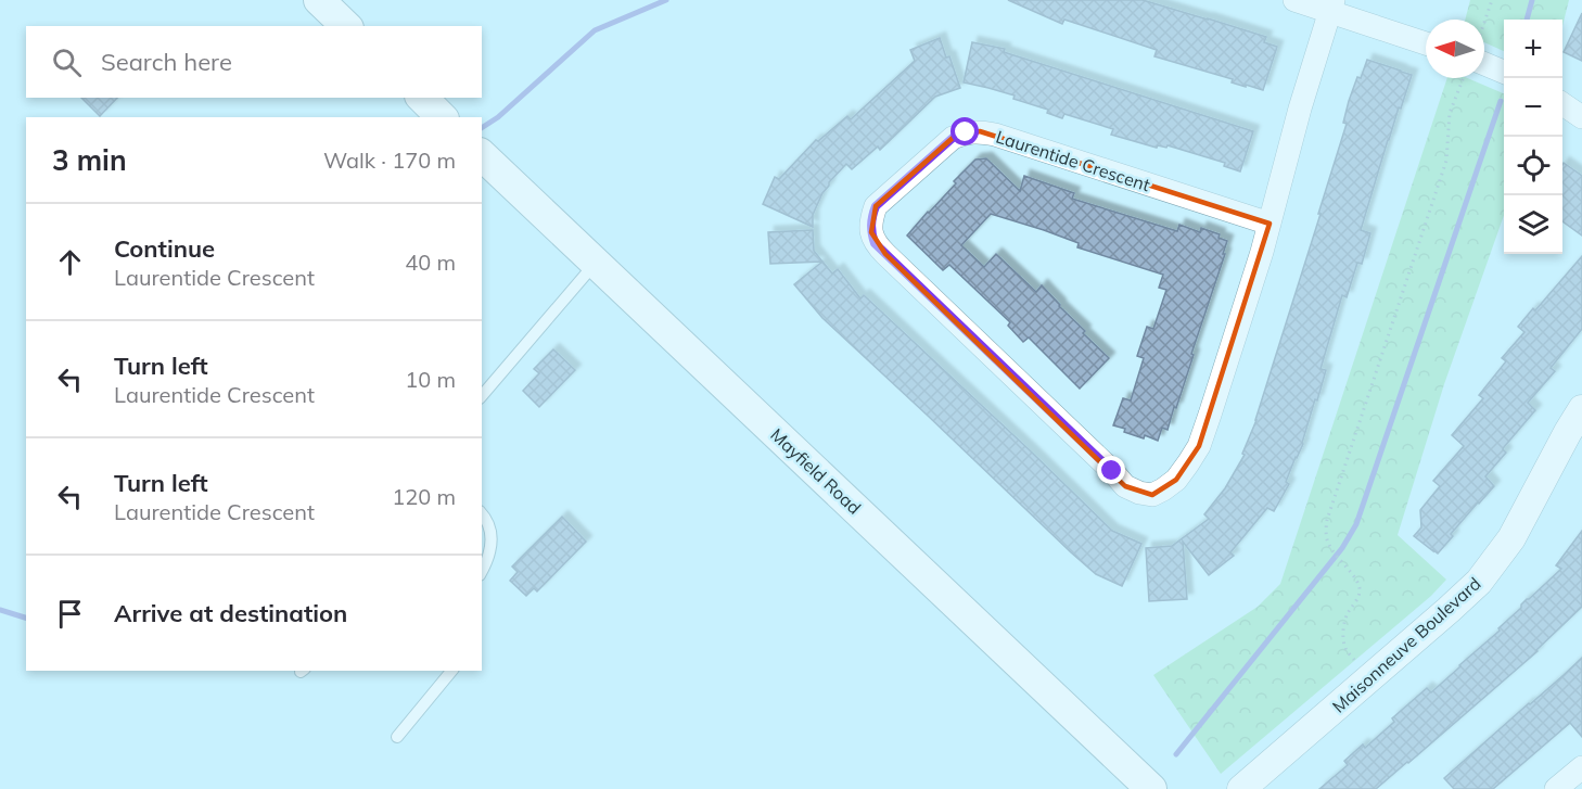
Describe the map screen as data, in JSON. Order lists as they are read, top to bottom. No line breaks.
{"streets":{"main road":["Mayfield Road"],"street":["Laurentide Crescent","Maisonneuve Boulevard"]},"north":"left","page":{"map_buttons":["+","−"],"search":"Search here","heading":["3 min","Walk · 170 m"],"list":[["Continue","Laurentide Crescent","40 m"],["Turn left","Laurentide Crescent","10 m"],["Turn left","Laurentide Crescent","120 m"],"Arrive at destination"]}}
